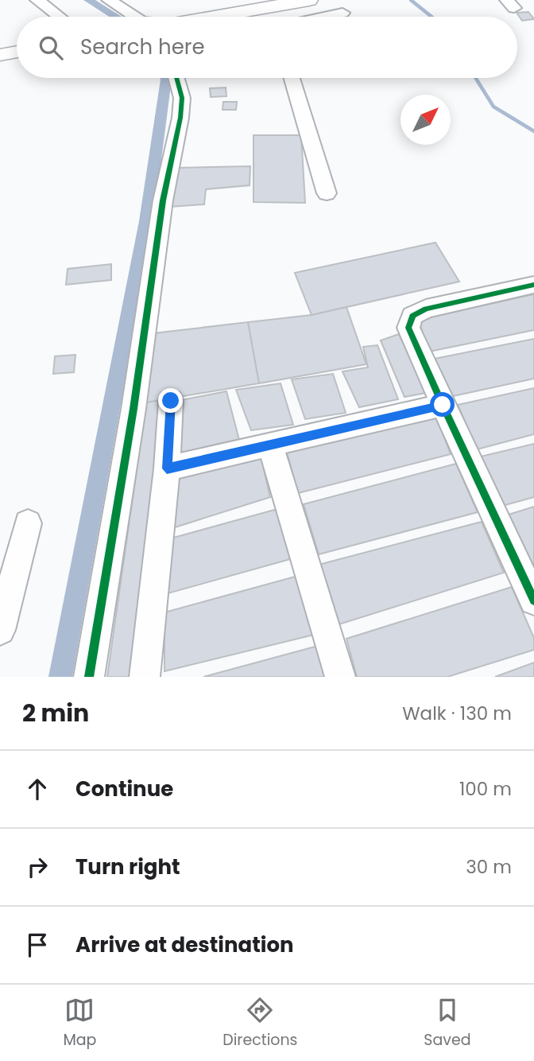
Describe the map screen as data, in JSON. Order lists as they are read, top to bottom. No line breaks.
{"north":"top right","page":{"search":"Search here","heading":["2 min","Walk · 130 m"],"list":[["Continue","100 m"],["Turn right","30 m"],"Arrive at destination"],"nav":["Map","Directions","Saved"]}}
